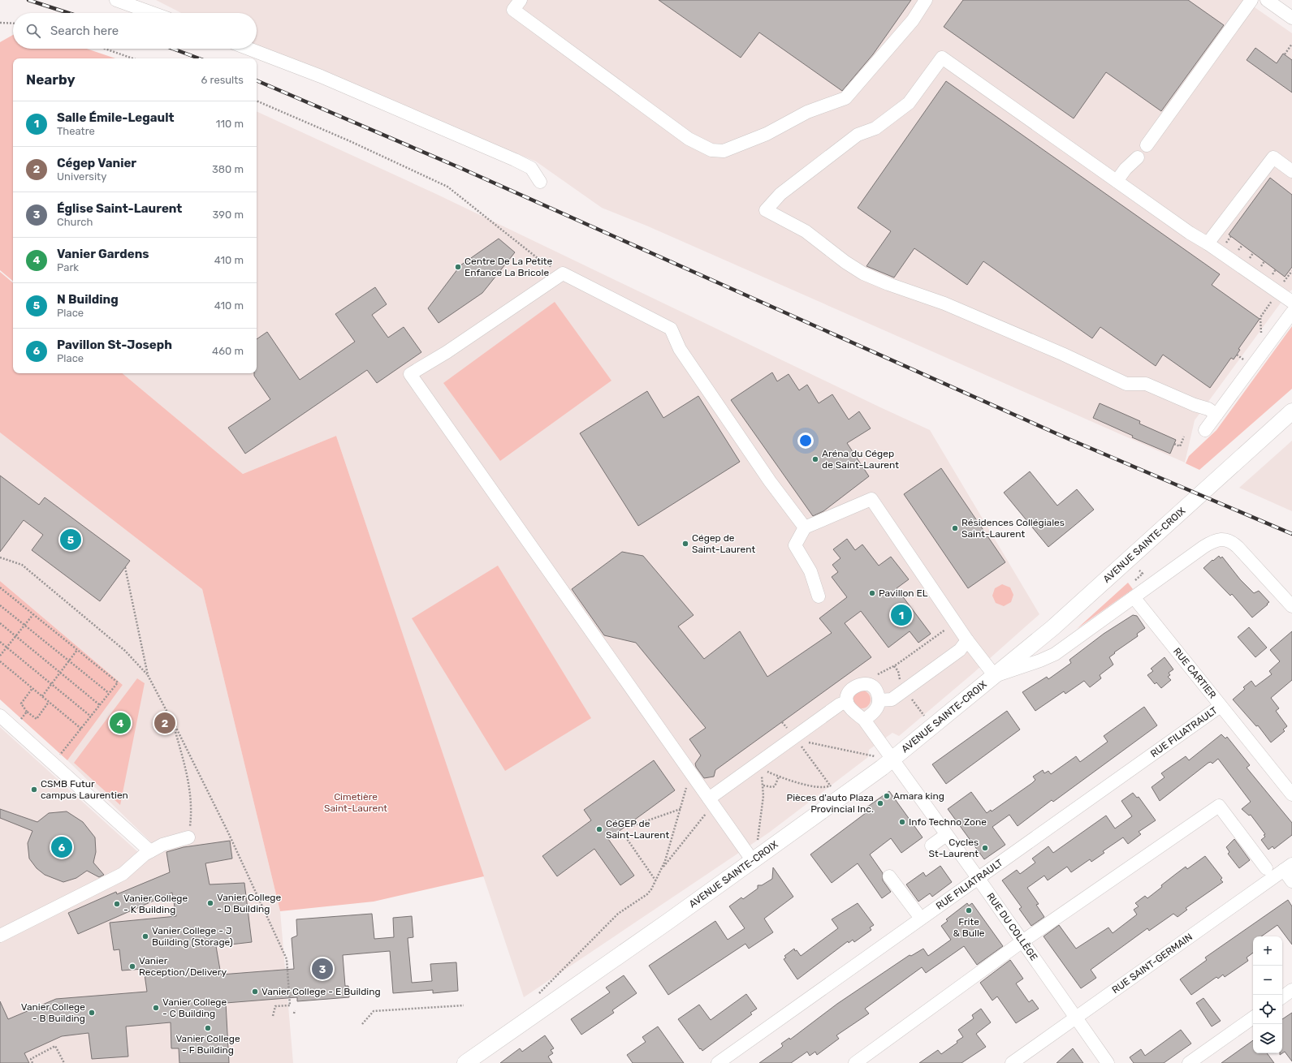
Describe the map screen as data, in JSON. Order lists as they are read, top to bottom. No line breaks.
{"streets":{"main road":["AVENUE SAINTE-CROIX"],"street":["RUE CARTIER","RUE FILIATRAULT","RUE DU COLLÈGE","RUE SAINT-GERMAIN"]},"crossings":[["AVENUE SAINTE-CROIX","RUE CARTIER"],["AVENUE SAINTE-CROIX","RUE DU COLLÈGE"],["RUE CARTIER","RUE FILIATRAULT"],["RUE FILIATRAULT","RUE DU COLLÈGE"],["RUE DU COLLÈGE","RUE SAINT-GERMAIN"]],"parks":["Cimetière Saint-Laurent"],"places":["Centre De La Petite Enfance La Bricole","Aréna du Cégep de Saint-Laurent","Résidences Collégiales Saint-Laurent","Cégep de Saint-Laurent","Pavillon EL","CSMB Futur campus Laurentien","Amara king","Pièces d'auto Plaza Provincial Inc.","Info Techno Zone","CéGEP de Saint-Laurent","Cycles St-Laurent","Vanier College - D Building","Vanier College - K Building","Frite & Bulle","Vanier College - J Building (Storage)","Vanier Reception/Delivery","Vanier College - E Building","Vanier College - C Building","Vanier College - B Building","Vanier College - F Building"],"page":{"search":"Search here","heading":["Nearby","6 results"],"list":[{"mark":"1","name":"Salle Émile-Legault","note":"Theatre","value":"110 m"},{"mark":"2","name":"Cégep Vanier","note":"University","value":"380 m"},{"mark":"3","name":"Église Saint-Laurent","note":"Church","value":"390 m"},{"mark":"4","name":"Vanier Gardens","note":"Park","value":"410 m"},{"mark":"5","name":"N Building","note":"Place","value":"410 m"},{"mark":"6","name":"Pavillon St-Joseph","note":"Place","value":"460 m"}],"pins":["5","1","2","4","6","3"],"map_buttons":["+","−"]}}
